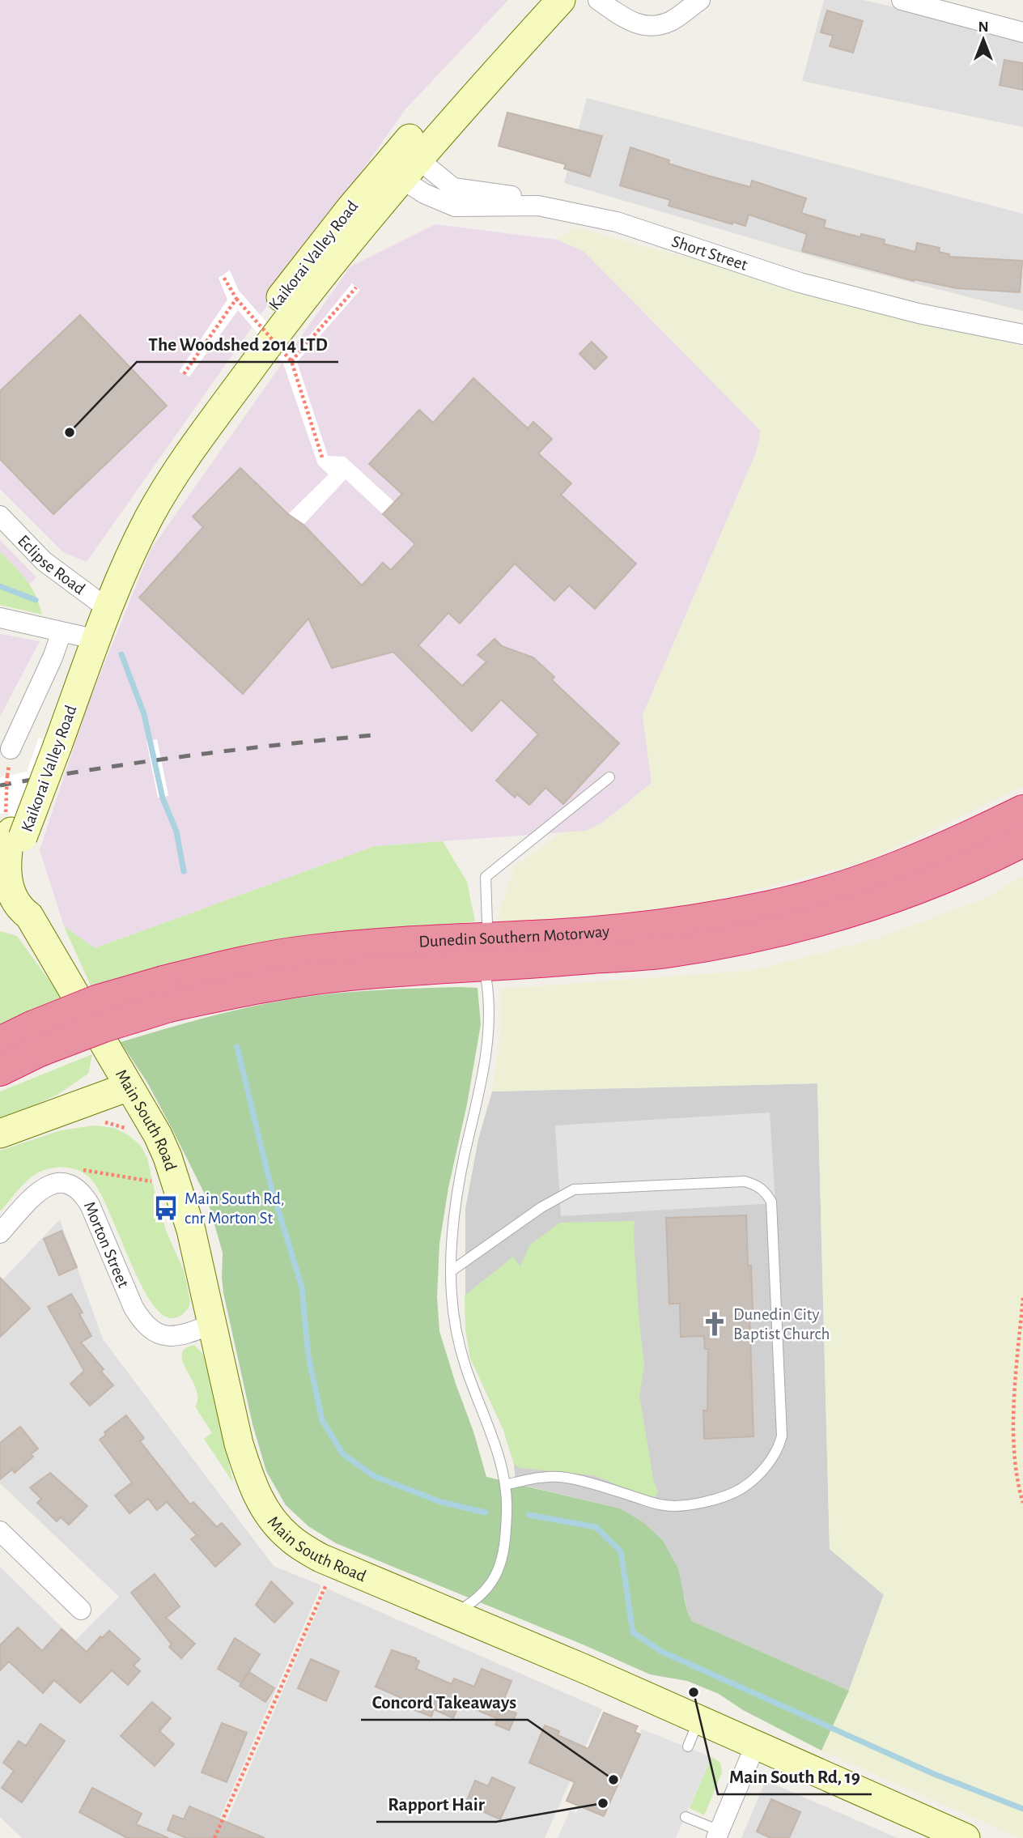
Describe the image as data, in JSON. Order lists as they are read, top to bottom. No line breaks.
{"streets":{"highway":["Dunedin Southern Motorway"],"main road":["Kaikorai Valley Road","Main South Road"],"street":["Short Street","Eclipse Road","Morton Street"]},"crossings":[["Short Street","Kaikorai Valley Road"],["Kaikorai Valley Road","Eclipse Road"],["Kaikorai Valley Road","Main South Road"],["Main South Road","Morton Street"]],"places":{"other":["The Woodshed 2014 LTD","Main South Rd, 19","Concord Takeaways","Rapport Hair"],"bus stop":["Main South Rd, cnr Morton St"],"church":["Dunedin City Baptist Church"]},"north":"top"}
